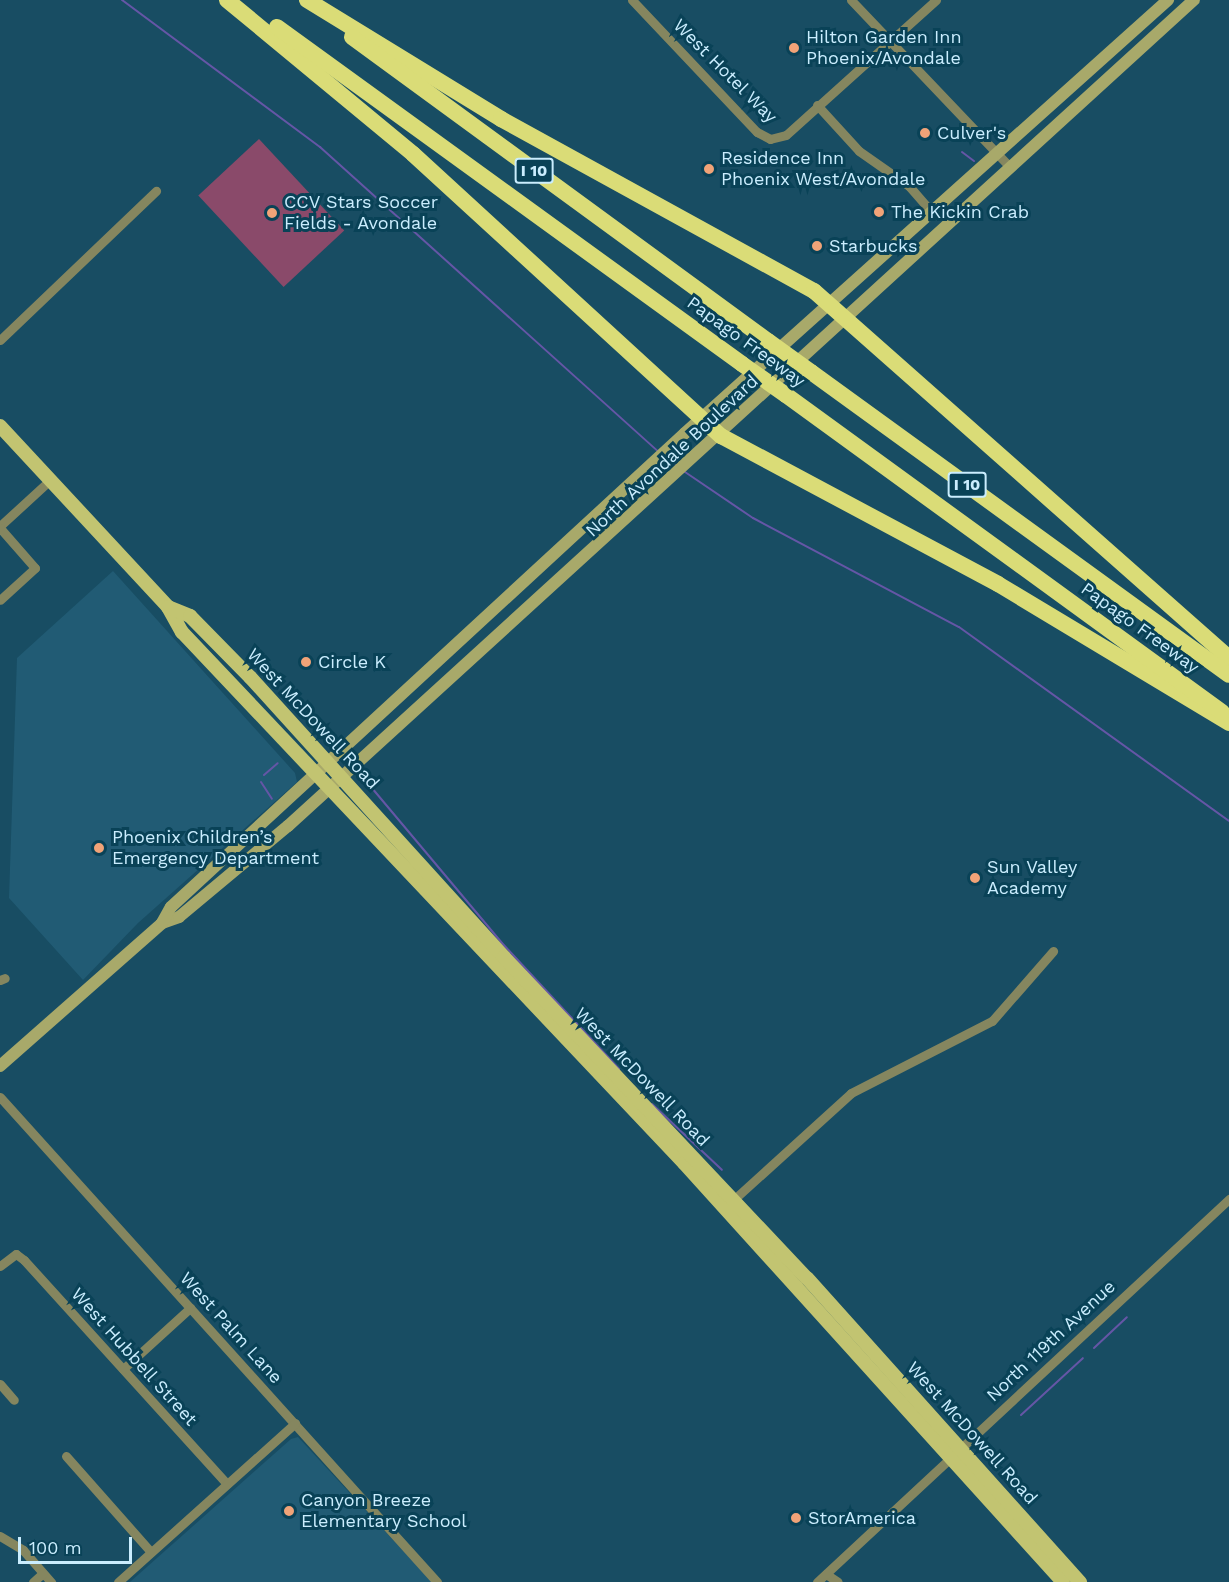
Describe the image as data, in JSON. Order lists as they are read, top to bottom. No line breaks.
{"streets":{"highway":["I 10","Papago Freeway"],"main road":["North Avondale Boulevard","West McDowell Road"],"street":["West Hotel Way","West Palm Lane","North 119th Avenue","West Hubbell Street"]},"crossings":[["North Avondale Boulevard","West McDowell Road"],["West McDowell Road","North 119th Avenue"]],"places":["Hilton Garden Inn Phoenix/Avondale","Culver's","Residence Inn Phoenix West/Avondale","The Kickin Crab","CCV Stars Soccer Fields - Avondale","Starbucks","Circle K","Phoenix Children’s Emergency Department","Sun Valley Academy","Canyon Breeze Elementary School","StorAmerica"],"scale_bar":"100 m"}
